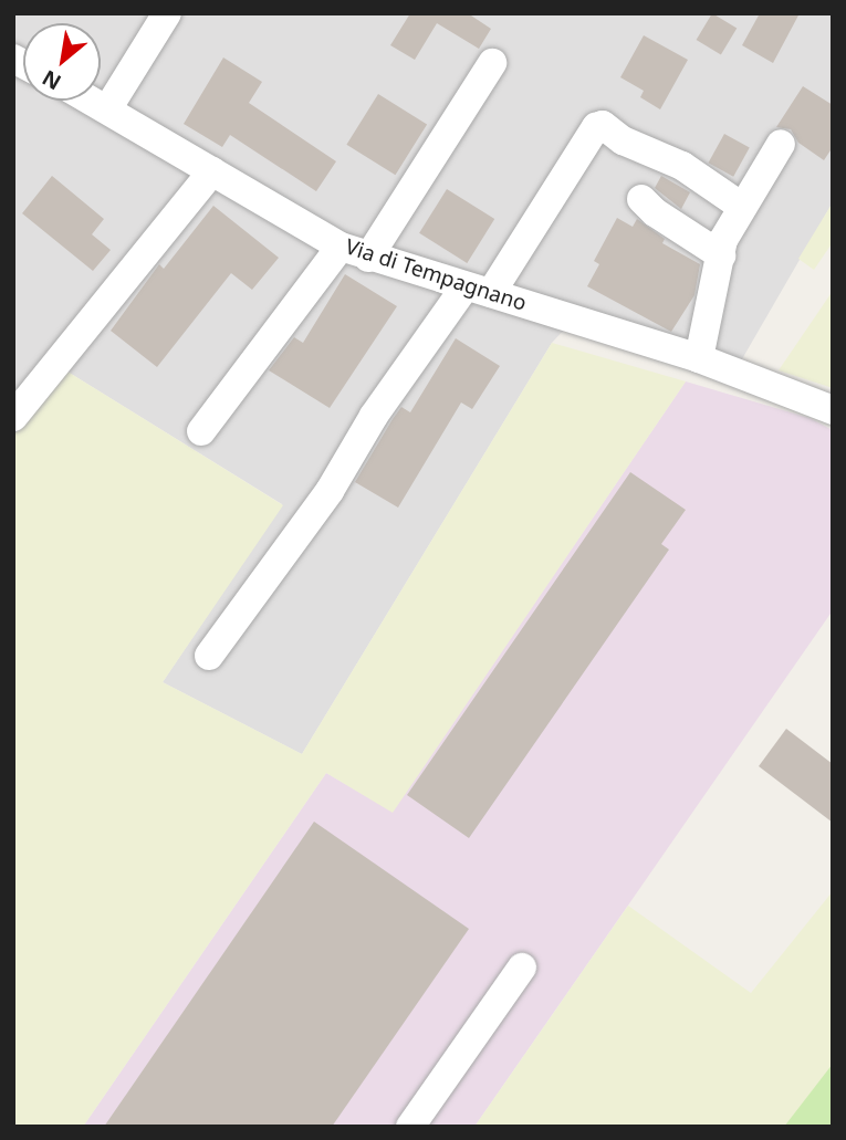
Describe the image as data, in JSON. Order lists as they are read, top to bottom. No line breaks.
{"streets":{"street":["Via di Tempagnano"]},"north":"bottom left"}
